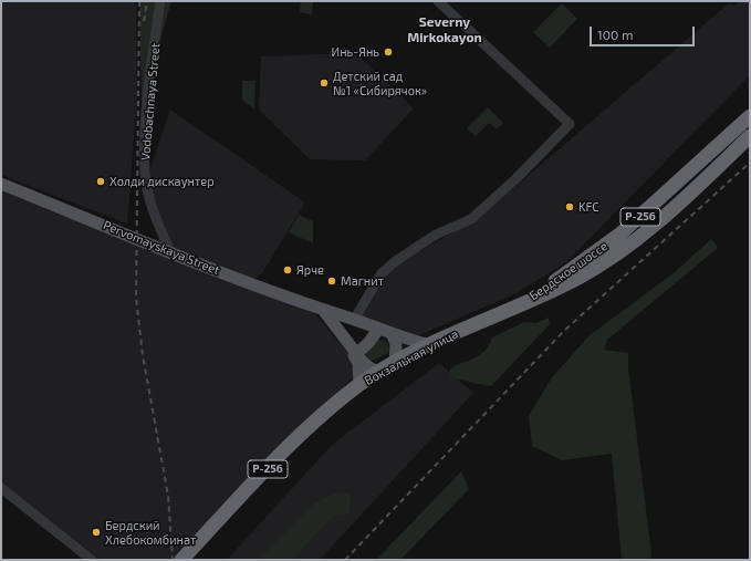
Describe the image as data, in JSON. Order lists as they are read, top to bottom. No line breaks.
{"streets":{"highway":["Р-256","Бердское шоссе","Вокзальная улица"],"main road":["Pervomayskaya Street"],"street":["Vodobachnaya Street"]},"crossings":[["Vodobachnaya Street","Pervomayskaya Street"],["Pervomayskaya Street","Вокзальная улица"],["Бердское шоссе","Вокзальная улица"]],"districts":["Severny Mirkokayon"],"places":["Инь-Янь","Детский сад №1 «Сибирячок»","Холди дискаунтер","KFC","Ярче","Магнит","Бердский Хлебокомбинат"],"scale_bar":"100 m"}
